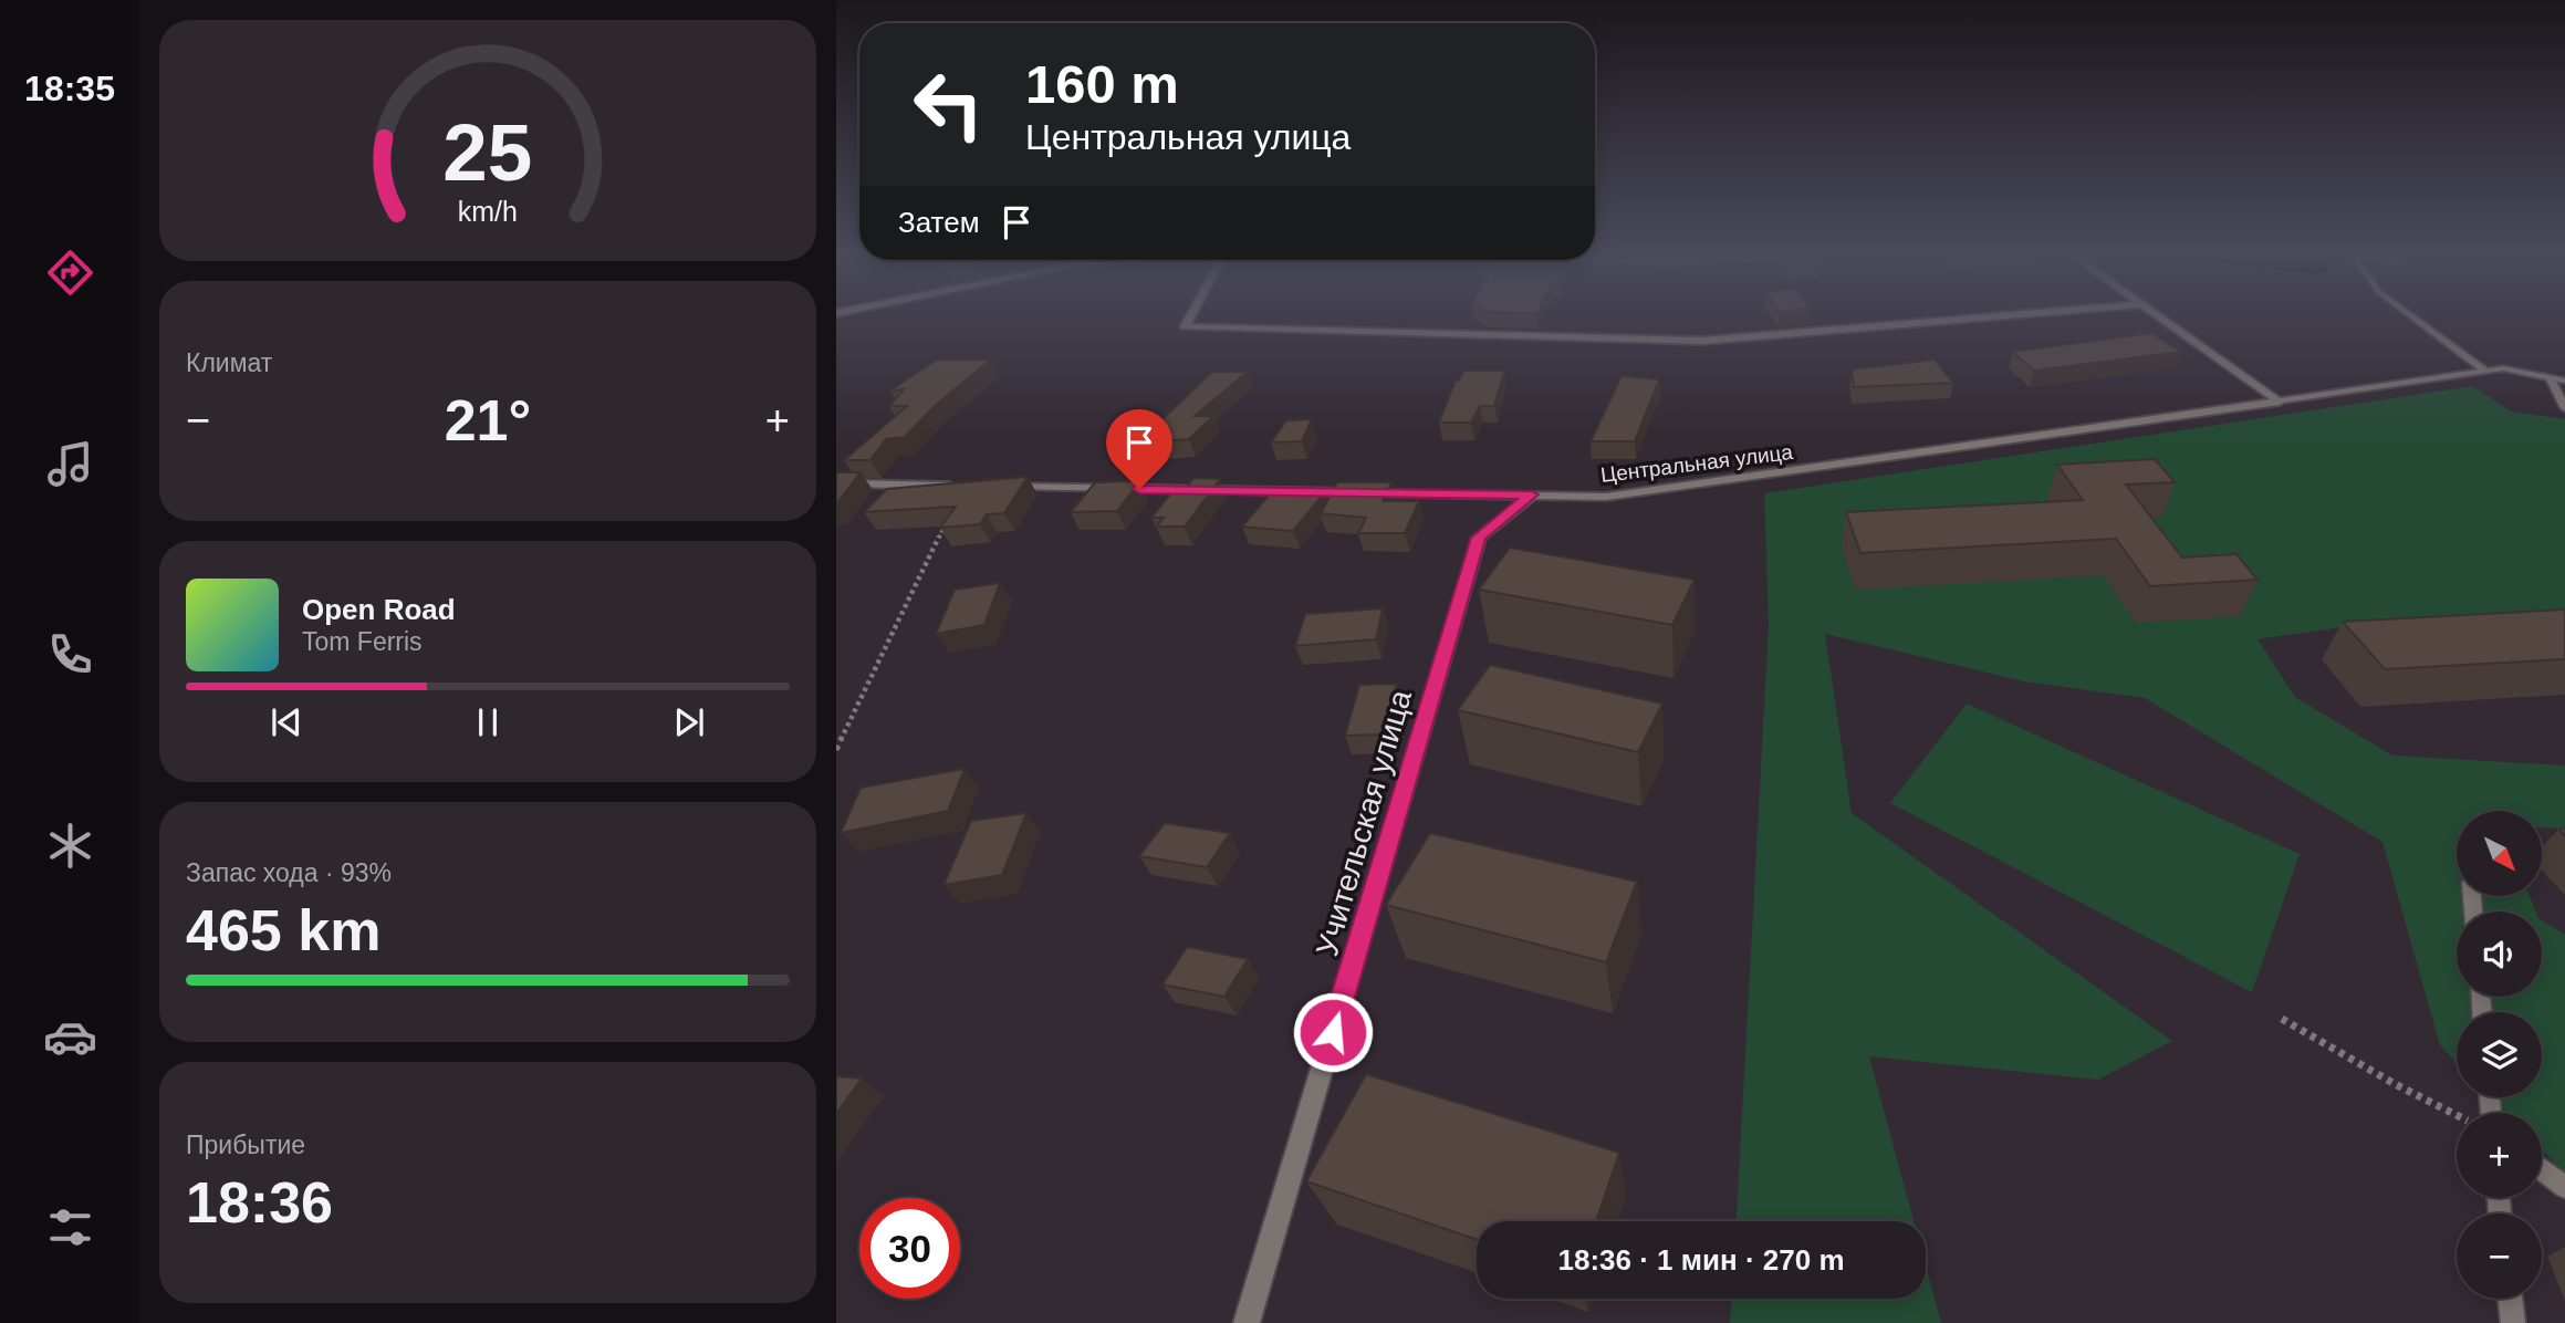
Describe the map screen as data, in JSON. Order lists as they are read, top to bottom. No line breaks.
{"streets":{"street":["Центральная улица","Учительская улица"]},"crossings":[["Центральная улица","Учительская улица"]],"north":"bottom right","page":{"tabs":"18:35","turn":["160 m","Центральная улица"],"then":"Затем","tile":["Климат",["Запас хода · 93%","465 km"],["Прибытие","18:36"]],"heat":["−","21°","+"],"song":["Open Road","Tom Ferris"],"map_buttons":["+","−"],"limit":"30","trip":"18:36 · 1 мин · 270 m","gauge":["25","km/h"]}}
